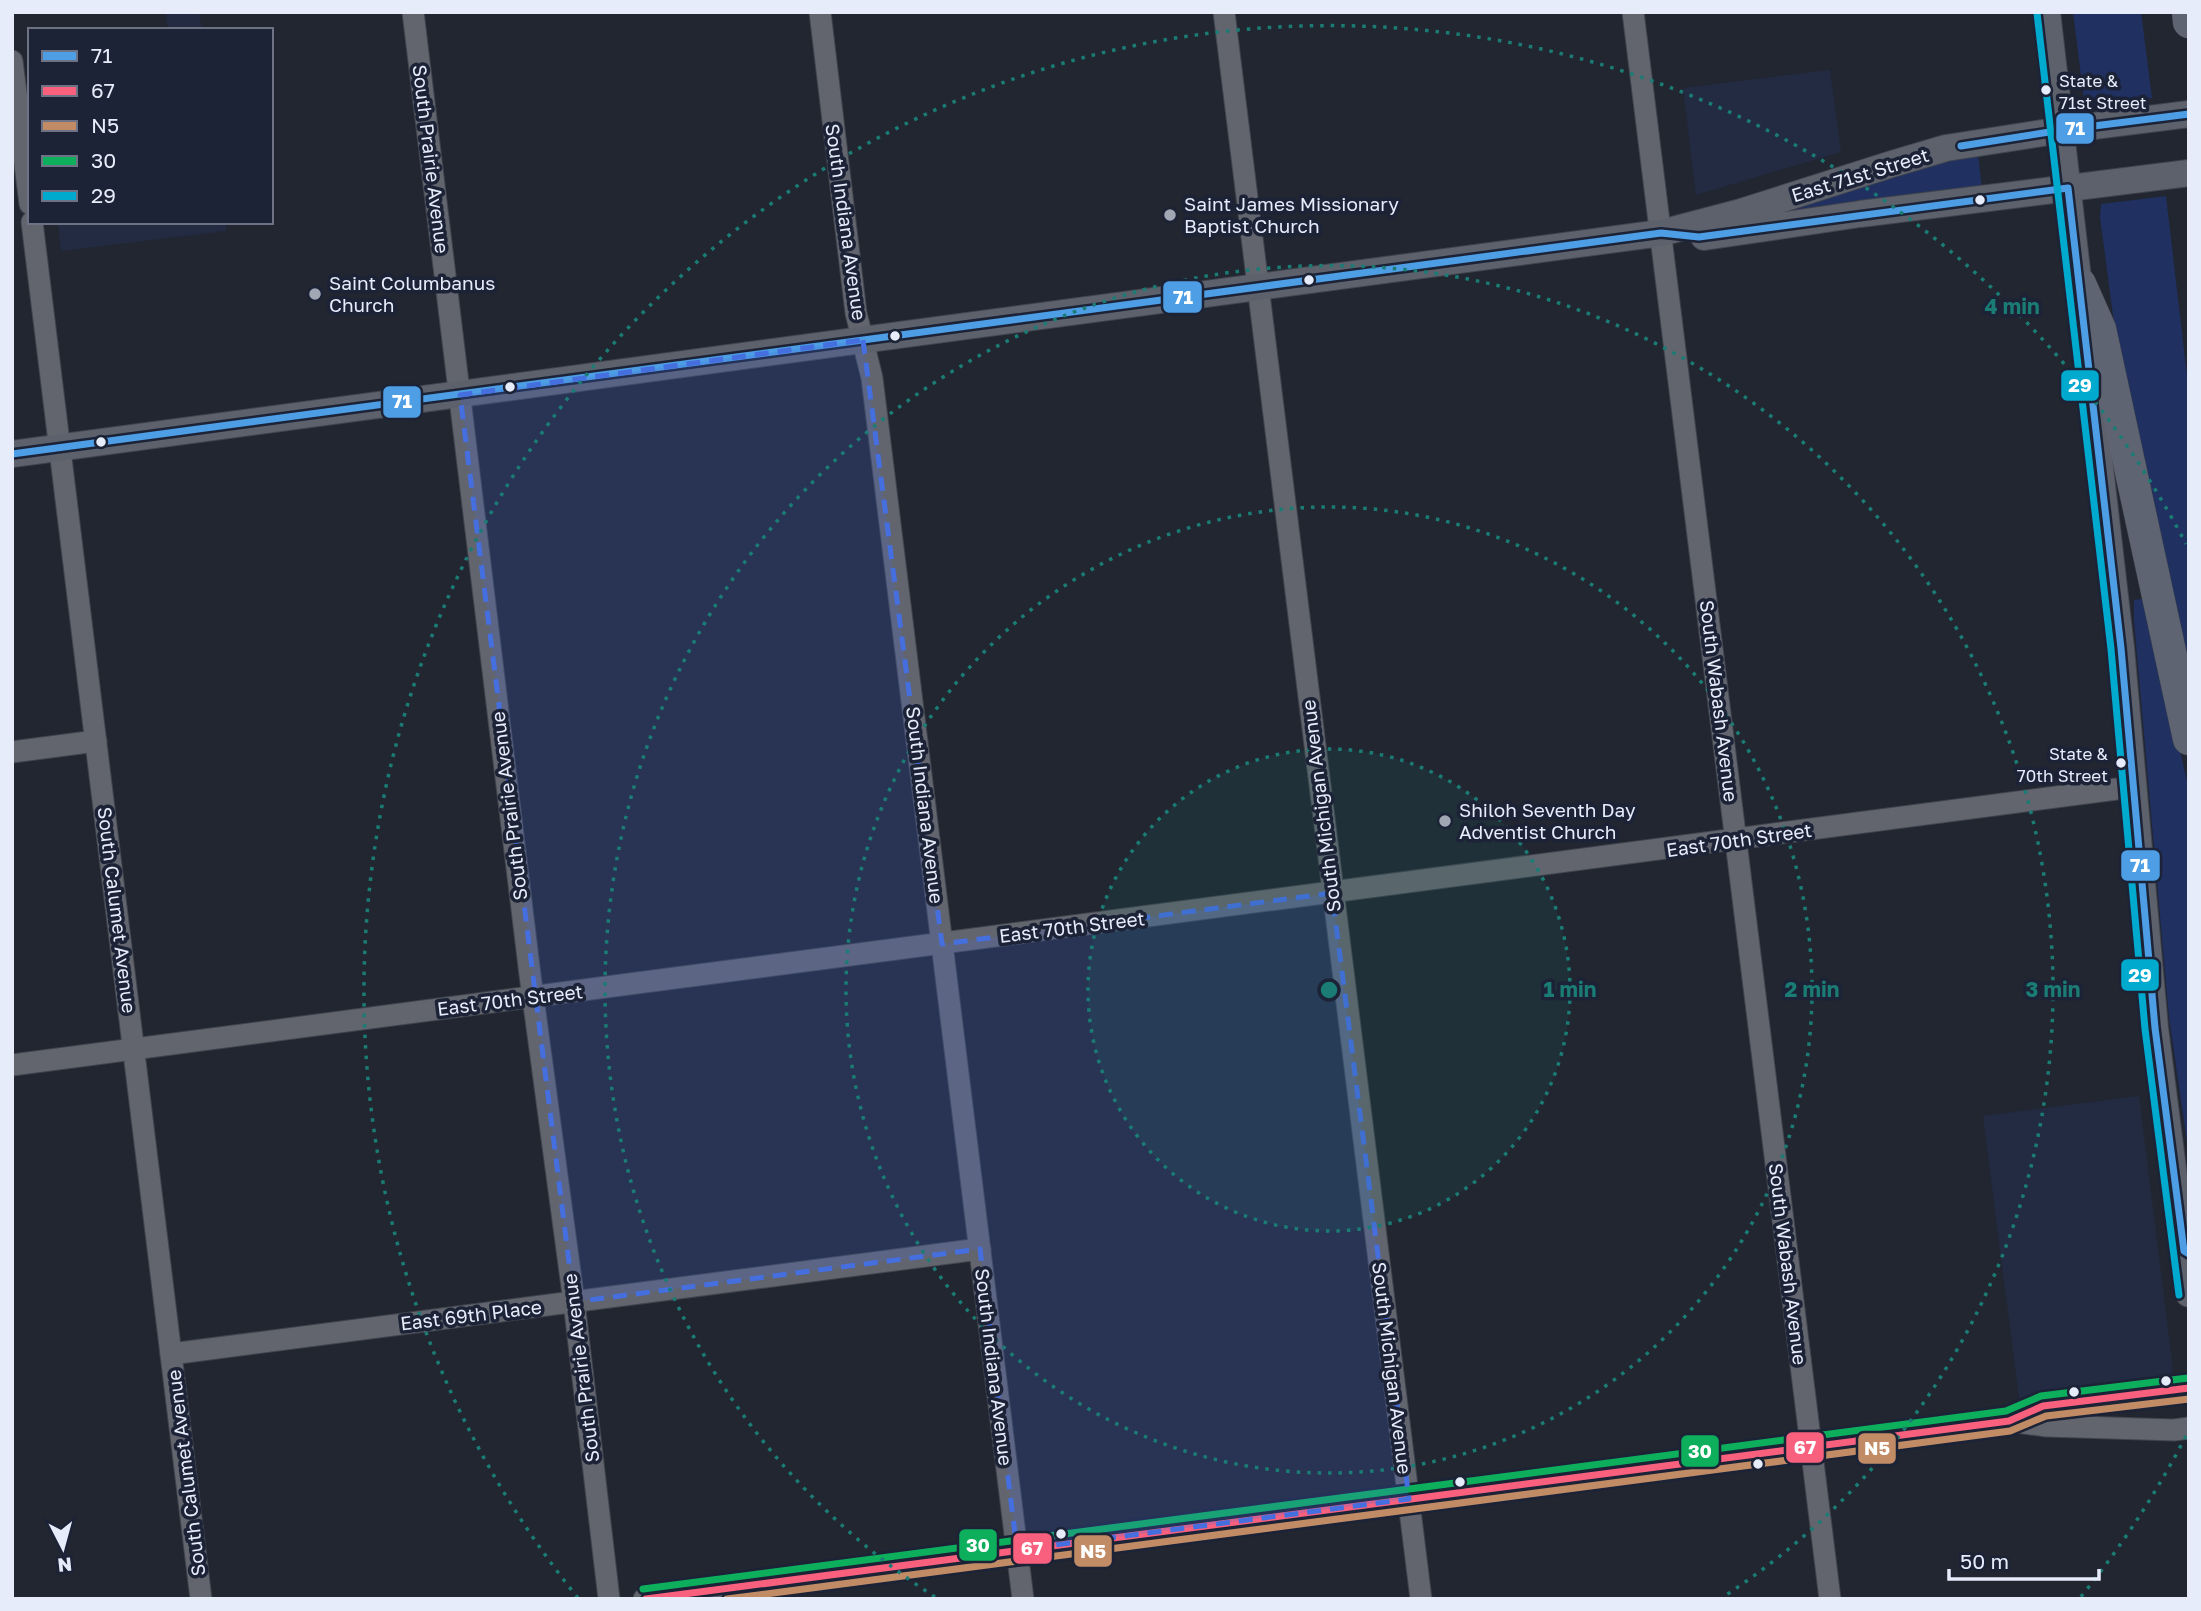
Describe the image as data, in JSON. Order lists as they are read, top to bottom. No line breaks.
{"streets":{"main road":["East 71st Street"],"street":["South Prairie Avenue","South Indiana Avenue","South Wabash Avenue","South Michigan Avenue","East 70th Street","South Calumet Avenue","East 69th Place"]},"crossings":[["South Prairie Avenue","East 71st Street"],["South Prairie Avenue","East 70th Street"],["South Prairie Avenue","East 69th Place"],["East 71st Street","South Indiana Avenue"],["East 71st Street","South Wabash Avenue"],["East 71st Street","South Michigan Avenue"],["East 71st Street","South Calumet Avenue"],["South Indiana Avenue","East 70th Street"],["South Indiana Avenue","East 69th Place"],["South Wabash Avenue","East 70th Street"],["South Michigan Avenue","East 70th Street"],["East 70th Street","South Calumet Avenue"],["South Calumet Avenue","East 69th Place"]],"places":["State & 71st Street","Saint James Missionary Baptist Church","Saint Columbanus Church","State & 70th Street","Shiloh Seventh Day Adventist Church"],"lines":["transit line 29","transit line 71","transit line 30","transit line 67","transit line N5"],"legend":["71","67","N5","30","29"],"scale_bar":"50 m","north":"bottom","rings":["4 min","1 min","2 min","3 min"]}
